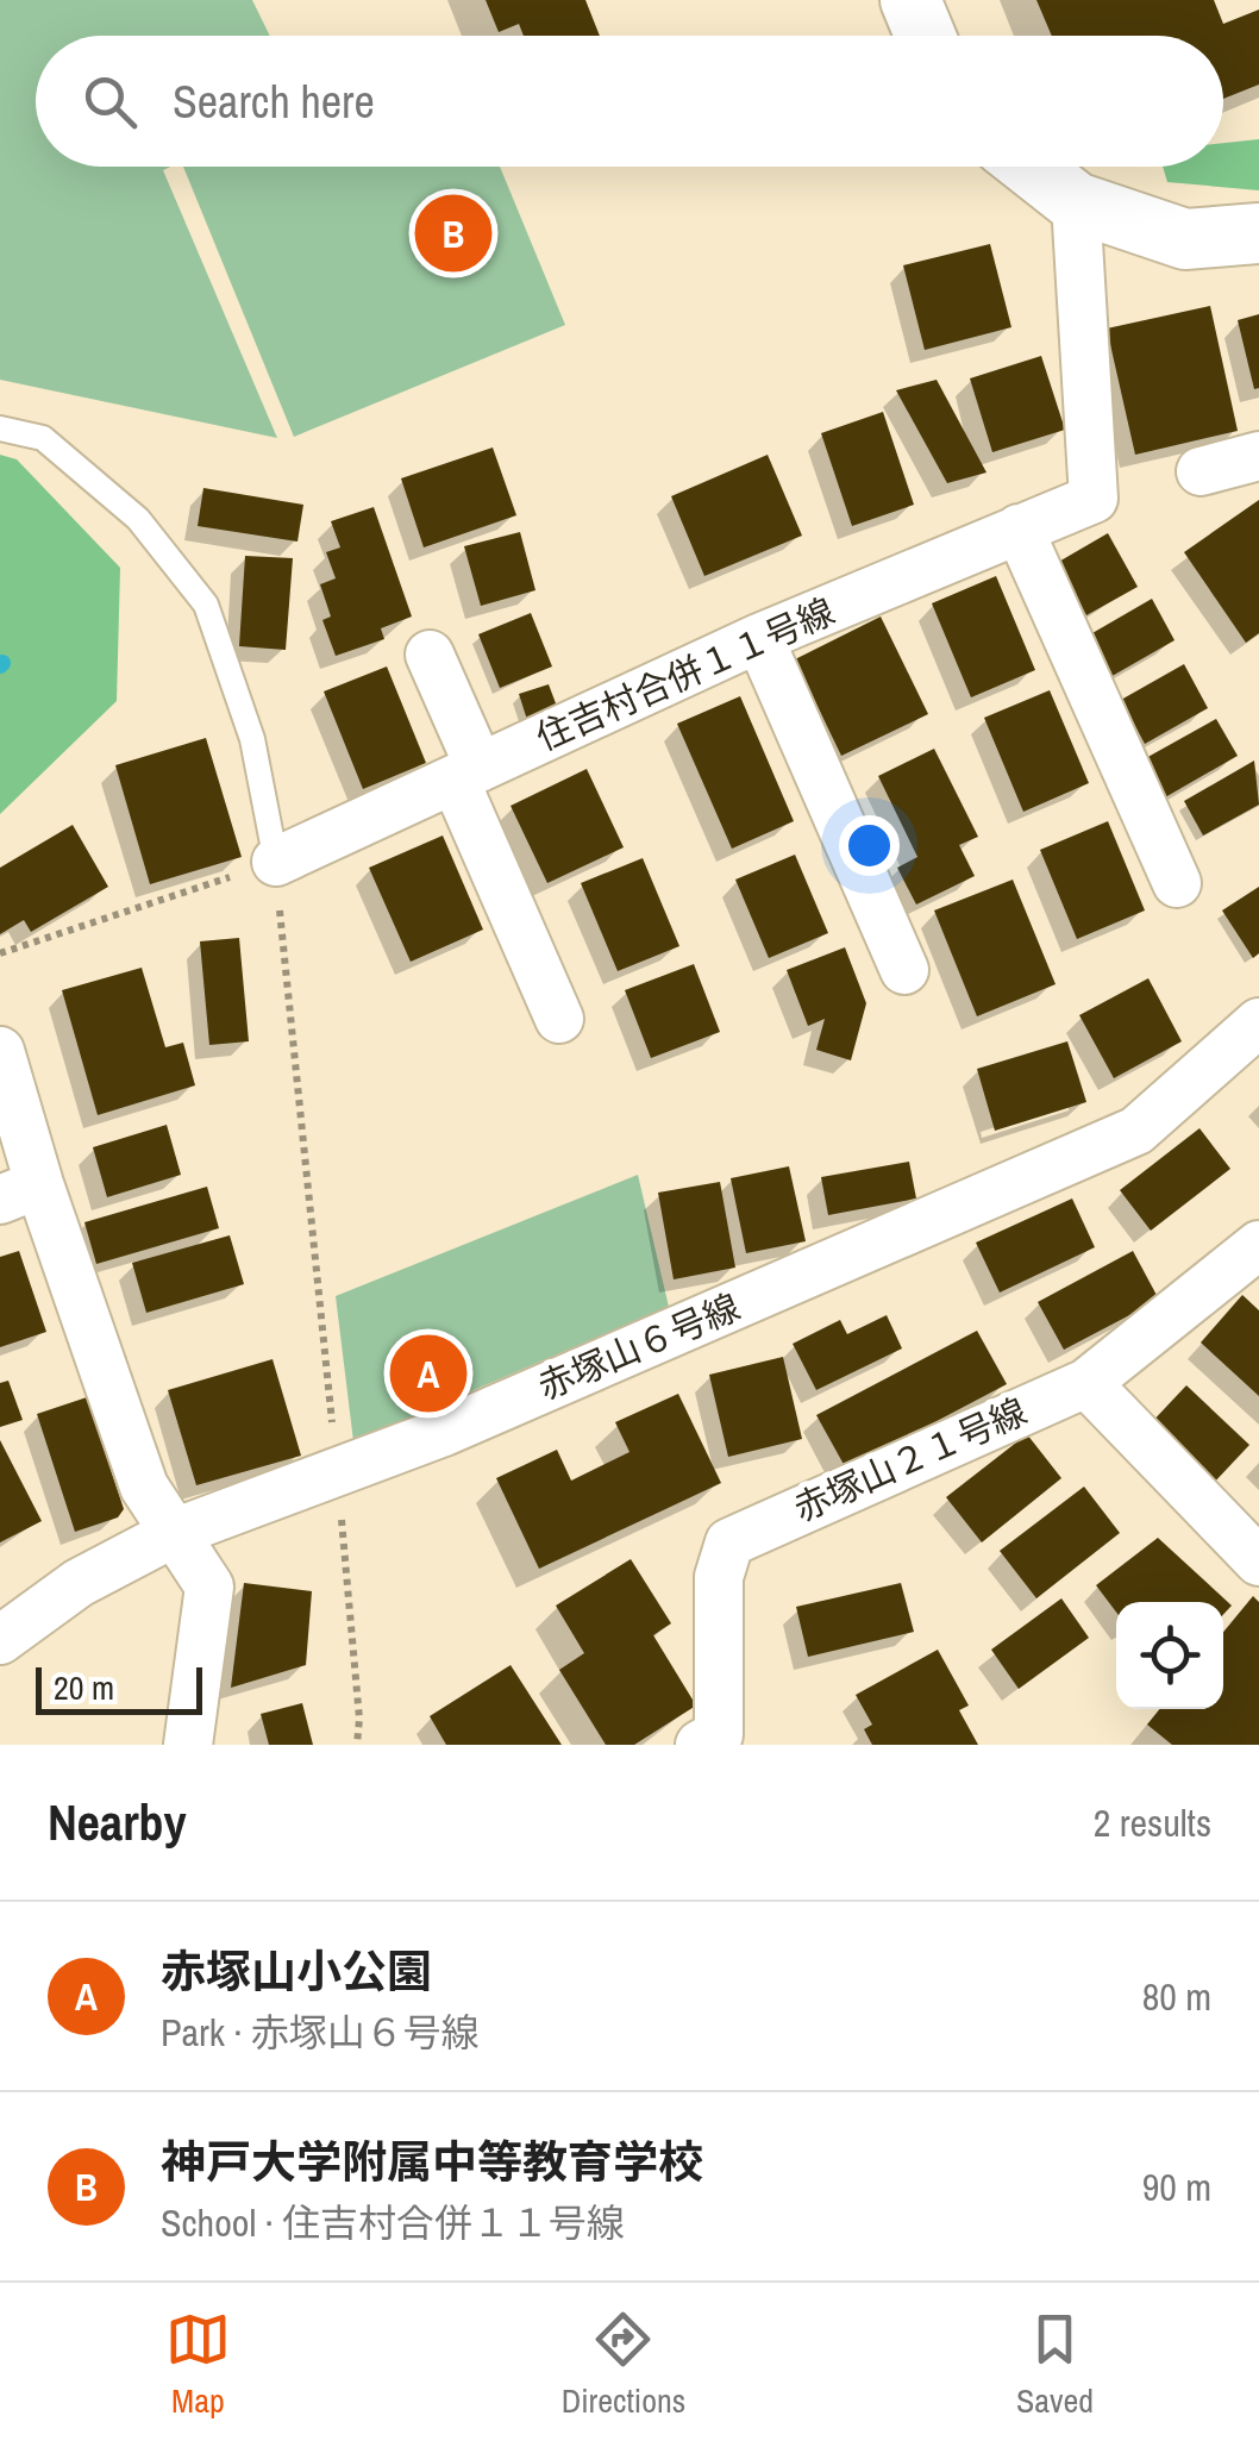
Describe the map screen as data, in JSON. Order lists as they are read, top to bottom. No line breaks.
{"streets":{"street":["住吉村合併１１号線","赤塚山６号線","赤塚山２１号線"]},"scale_bar":"20 m","page":{"search":"Search here","pins":["B","A"],"scale":"20 m","heading":["Nearby","2 results"],"list":[{"mark":"A","name":"赤塚山小公園","note":"Park · 赤塚山６号線","value":"80 m"},{"mark":"B","name":"神戸大学附属中等教育学校","note":"School · 住吉村合併１１号線","value":"90 m"}],"nav":["Map","Directions","Saved"]}}
